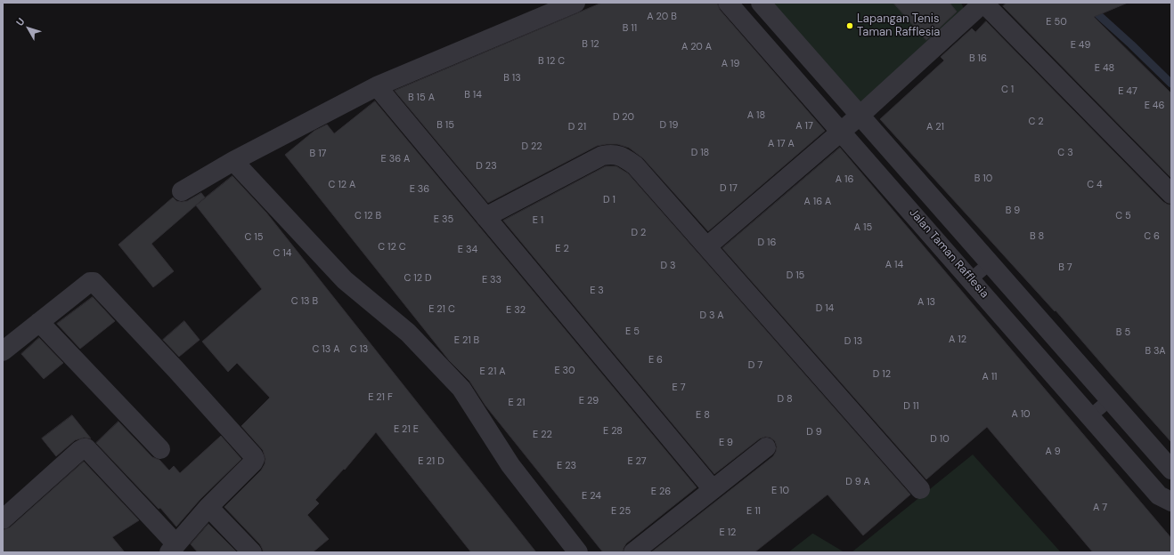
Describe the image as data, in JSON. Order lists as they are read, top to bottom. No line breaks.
{"streets":{"street":["Jalan Taman Rafflesia"]},"places":["Lapangan Tenis Taman Rafflesia"],"house_numbers":["A 20 B","E 50","B 11","B 12","E 49","A 20 A","B 16","B 12 C","A 19","E 48","B 13","C 1","E 47","B 14","B 15 A","E 46","A 18","D 20","C 2","B 15","D 19","A 17","D 21","A 21","A 17 A","D 22","D 18","C 3","B 17","E 36 A","D 23","B 10","A 16","C 12 A","C 4","D 17","E 36","D 1","A 16 A","B 9","C 12 B","C 5","E 35","E 1","A 15","D 2","B 8","C 6","C 15","D 16","C 12 C","E 2","E 34","C 14","A 14","D 3","B 7","D 15","C 12 D","E 33","E 3","C 13 B","A 13","D 14","E 21 C","E 32","D 3 A","E 5","B 5","A 12","E 21 B","D 13","C 13 A","C 13","B 3A","E 6","D 7","E 30","E 21 A","D 12","A 11","E 7","E 21 F","D 8","E 29","E 21","D 11","A 10","E 8","E 21 E","E 28","D 9","E 22","D 10","E 9","A 9","E 21 D","E 27","E 23","D 9 A","E 10","E 26","E 24","A 7","E 25","E 11","E 12"],"north":"top left"}
